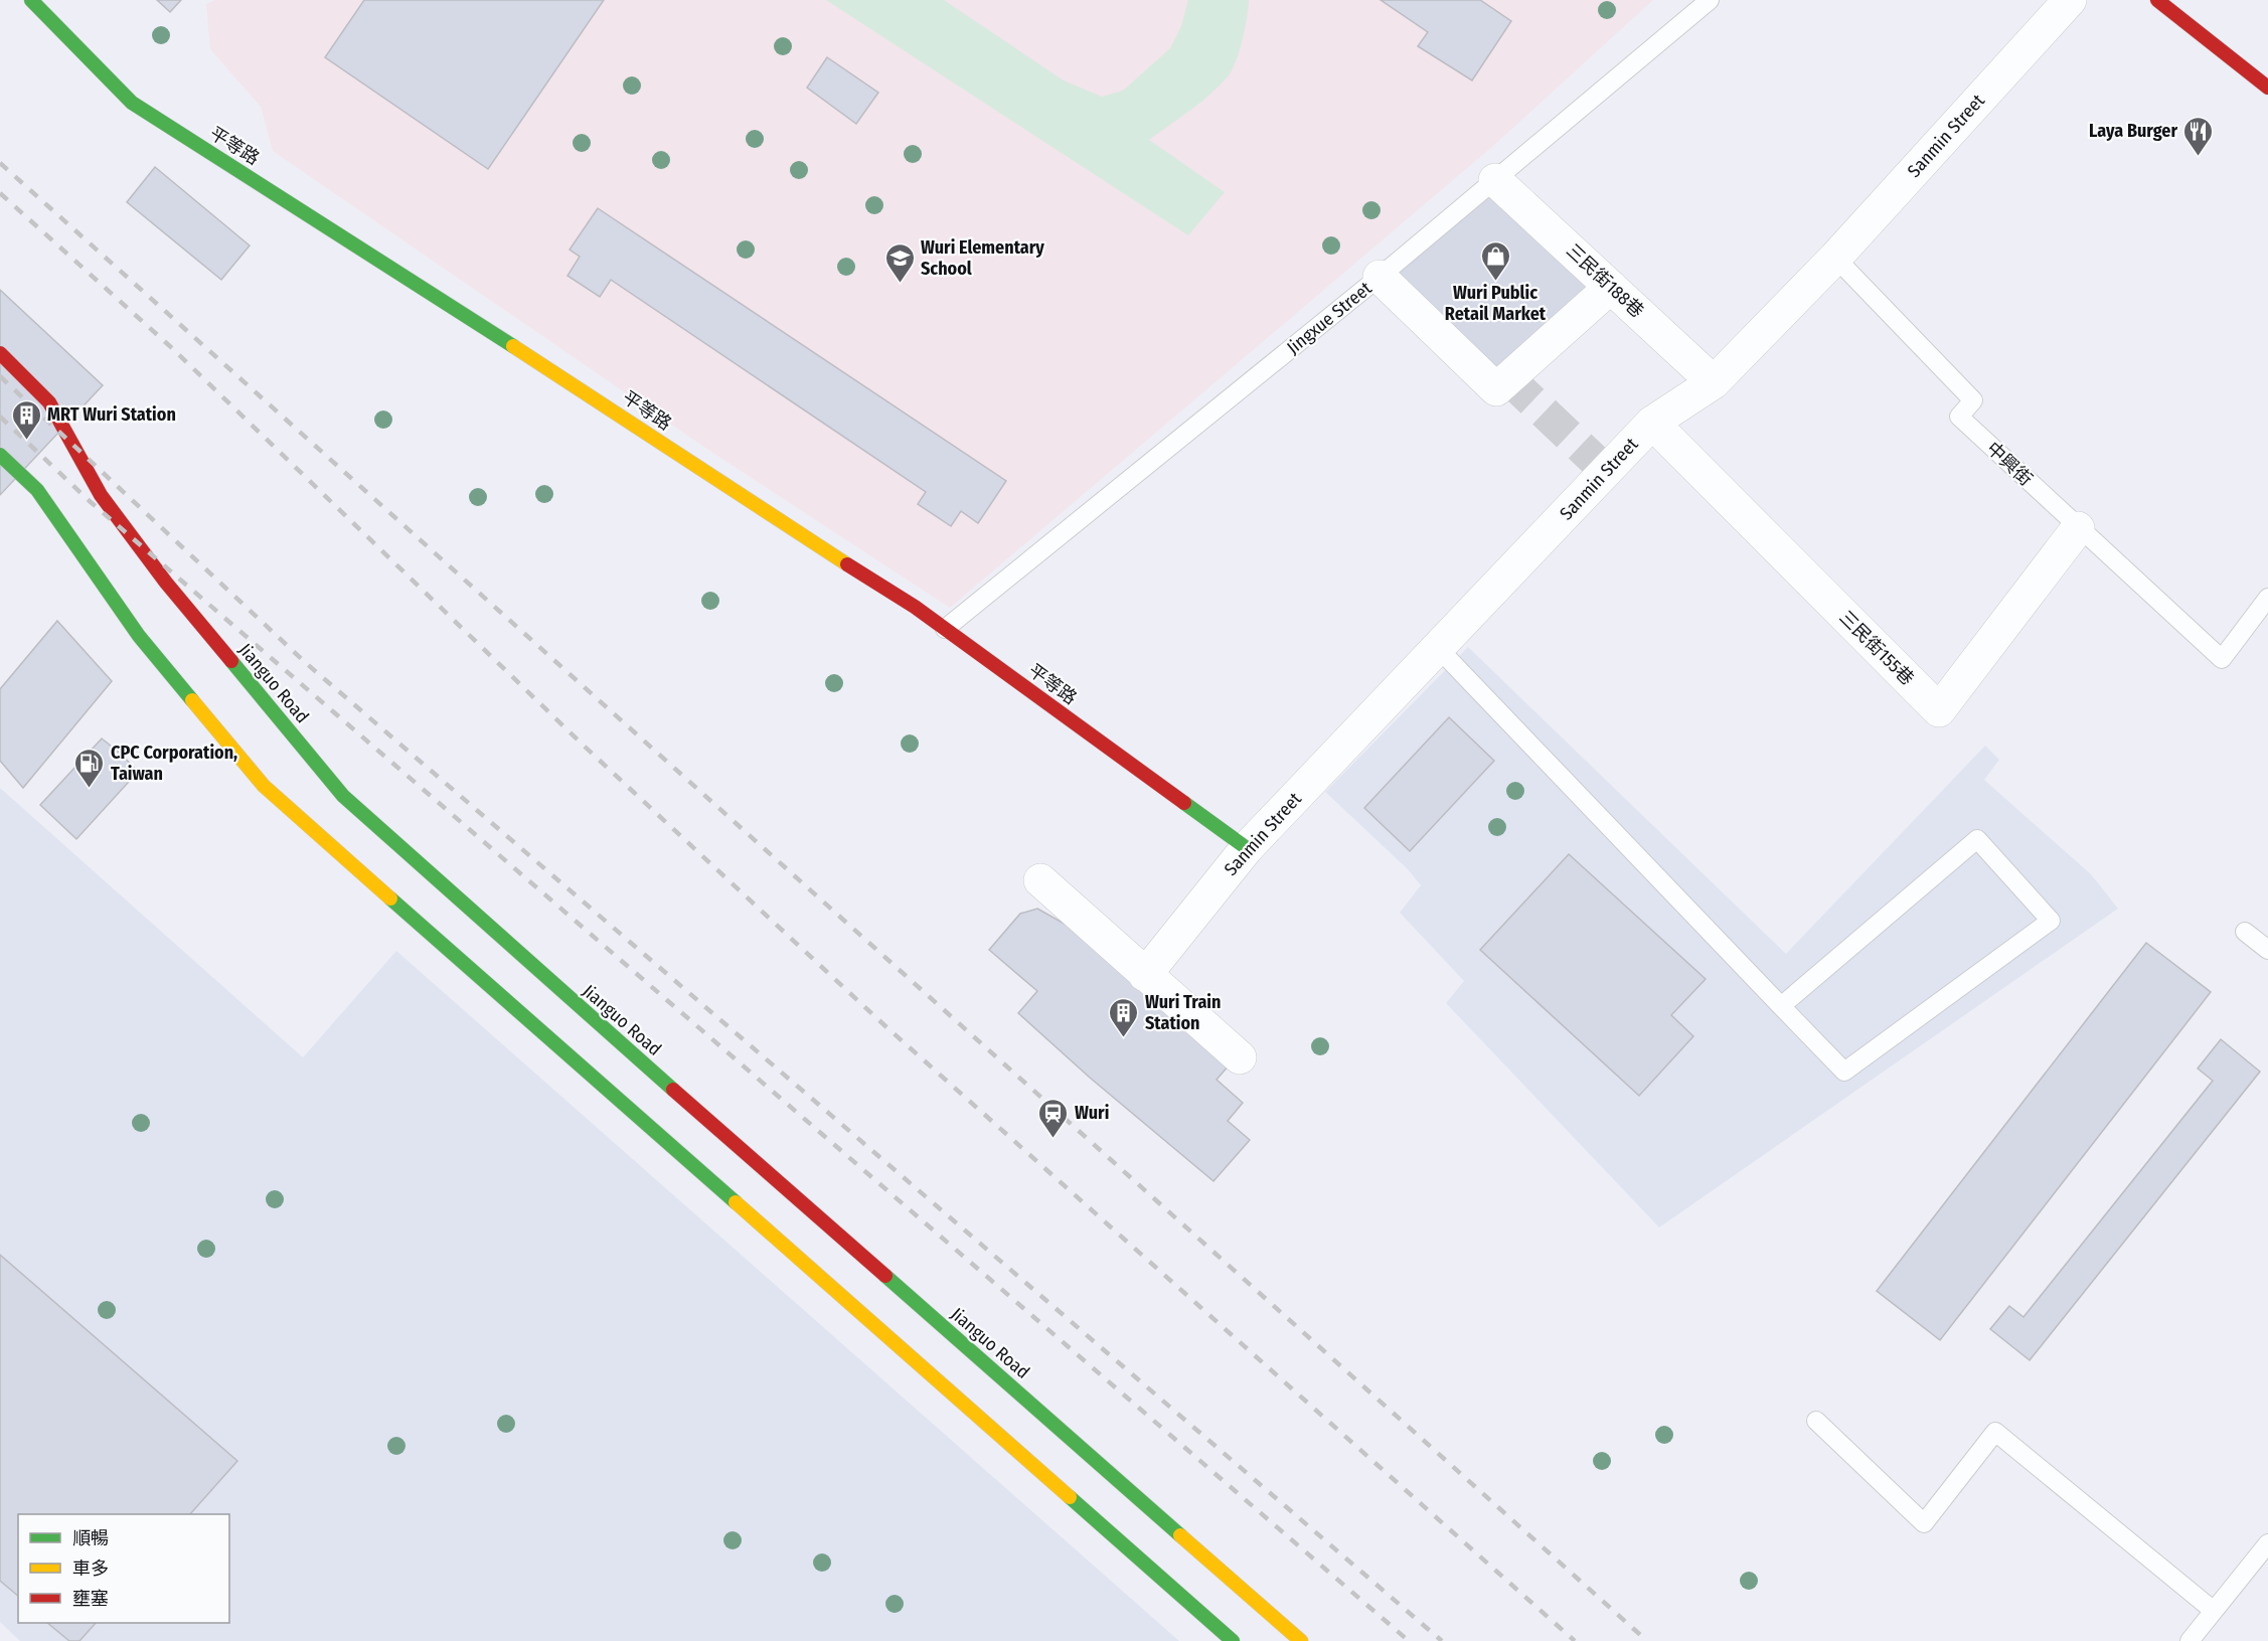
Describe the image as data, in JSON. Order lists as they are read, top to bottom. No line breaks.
{"streets":{"main road":["平等路","Jianguo Road"],"street":["Sanmin Street","三民街188巷","三民街155巷"],"lane":["Jingxue Street","中興街"]},"crossings":[["Sanmin Street","平等路"],["Sanmin Street","三民街188巷"],["Sanmin Street","中興街"],["Sanmin Street","三民街155巷"],["平等路","Jingxue Street"],["三民街188巷","Jingxue Street"],["中興街","三民街155巷"]],"places":{"restaurant":["Laya Burger"],"shop":["Wuri Public Retail Market"],"school or university":["Wuri Elementary School"],"building":["MRT Wuri Station","Wuri Train Station"],"fuel station":["CPC Corporation, Taiwan"],"station":["Wuri"]},"legend":["順暢","車多","壅塞"]}
